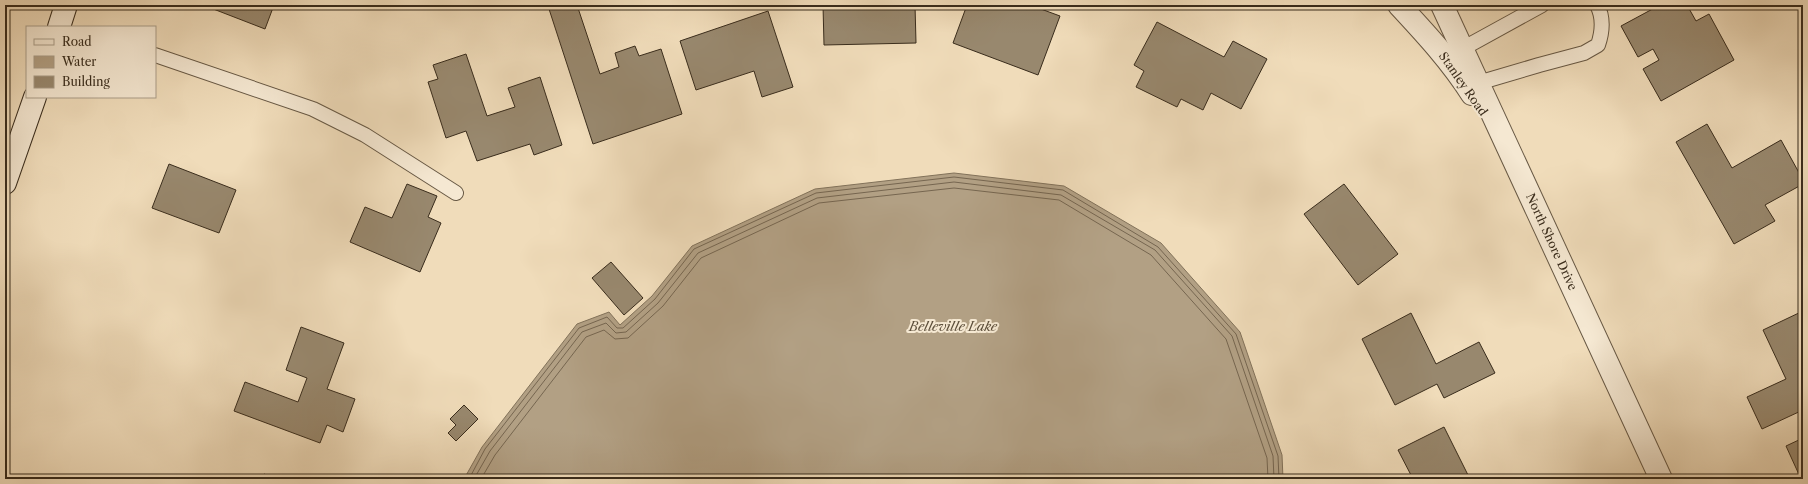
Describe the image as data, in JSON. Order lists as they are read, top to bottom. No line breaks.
{"streets":{"street":["Stanley Road","North Shore Drive"]},"crossings":[["Stanley Road","North Shore Drive"]],"water":["Belleville Lake"],"legend":["Road","Water","Building"]}
